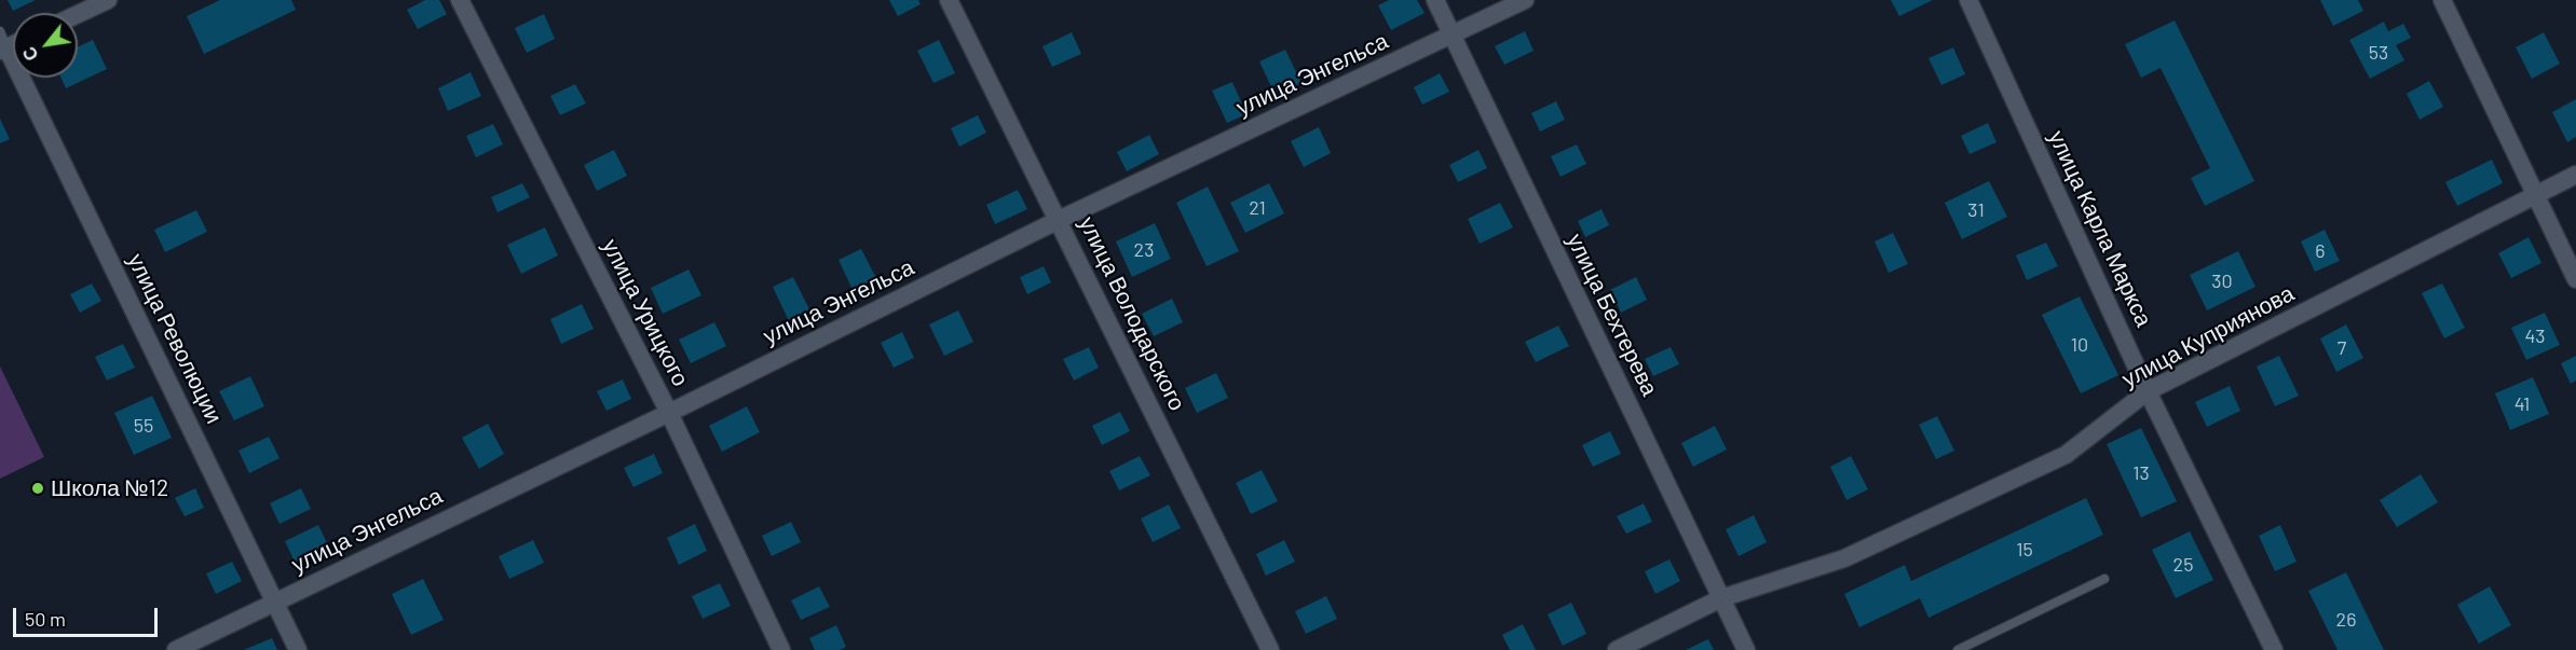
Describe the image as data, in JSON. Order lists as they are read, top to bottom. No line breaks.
{"streets":{"street":["улица Энгельса","улица Карла Маркса","улица Урицкого","улица Володарского","улица Бехтерева","улица Куприянова","улица Революции"]},"crossings":[["улица Энгельса","улица Урицкого"],["улица Энгельса","улица Володарского"],["улица Энгельса","улица Бехтерева"],["улица Энгельса","улица Революции"],["улица Карла Маркса","улица Куприянова"],["улица Бехтерева","улица Куприянова"]],"places":["Школа №12"],"house_numbers":["53","21","31","23","6","30","43","10","7","41","55","13","15","25","26"],"scale_bar":"50 m","north":"bottom left"}
